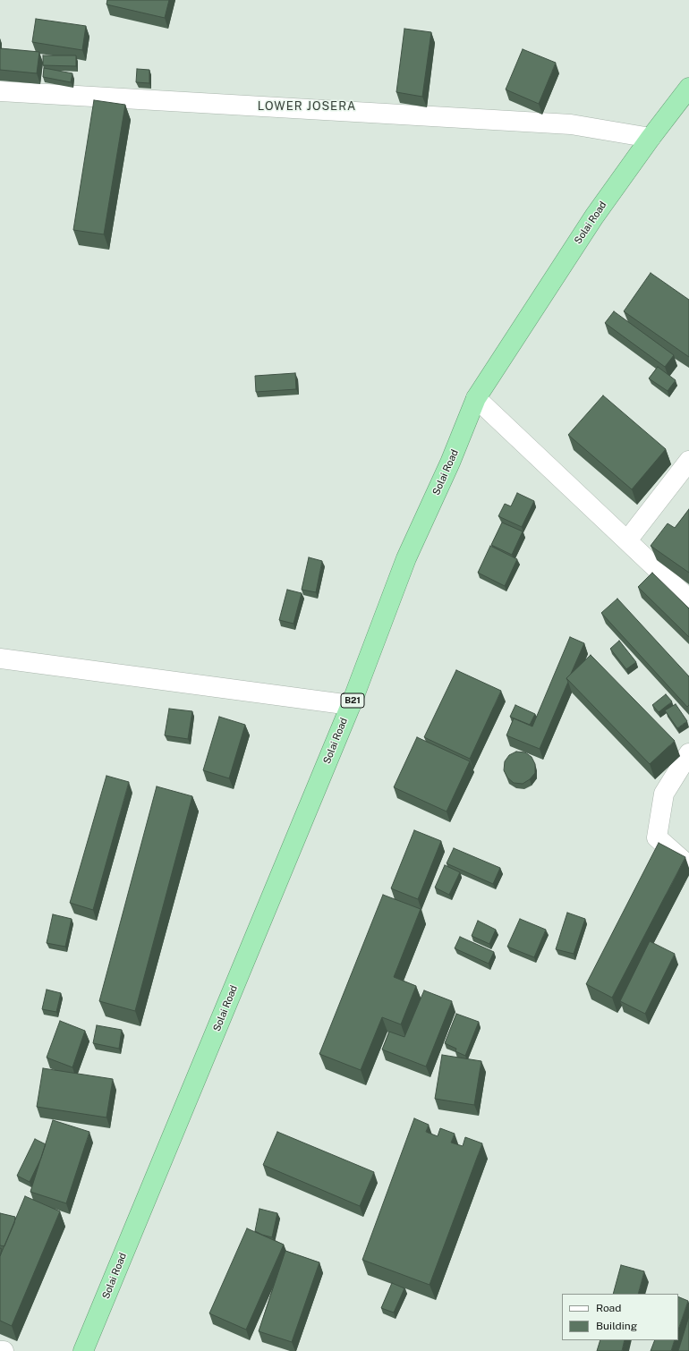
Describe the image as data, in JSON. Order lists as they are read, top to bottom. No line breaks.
{"streets":{"highway":["Solai Road","B21"]},"districts":["LOWER JOSERA"],"legend":["Road","Building"]}
